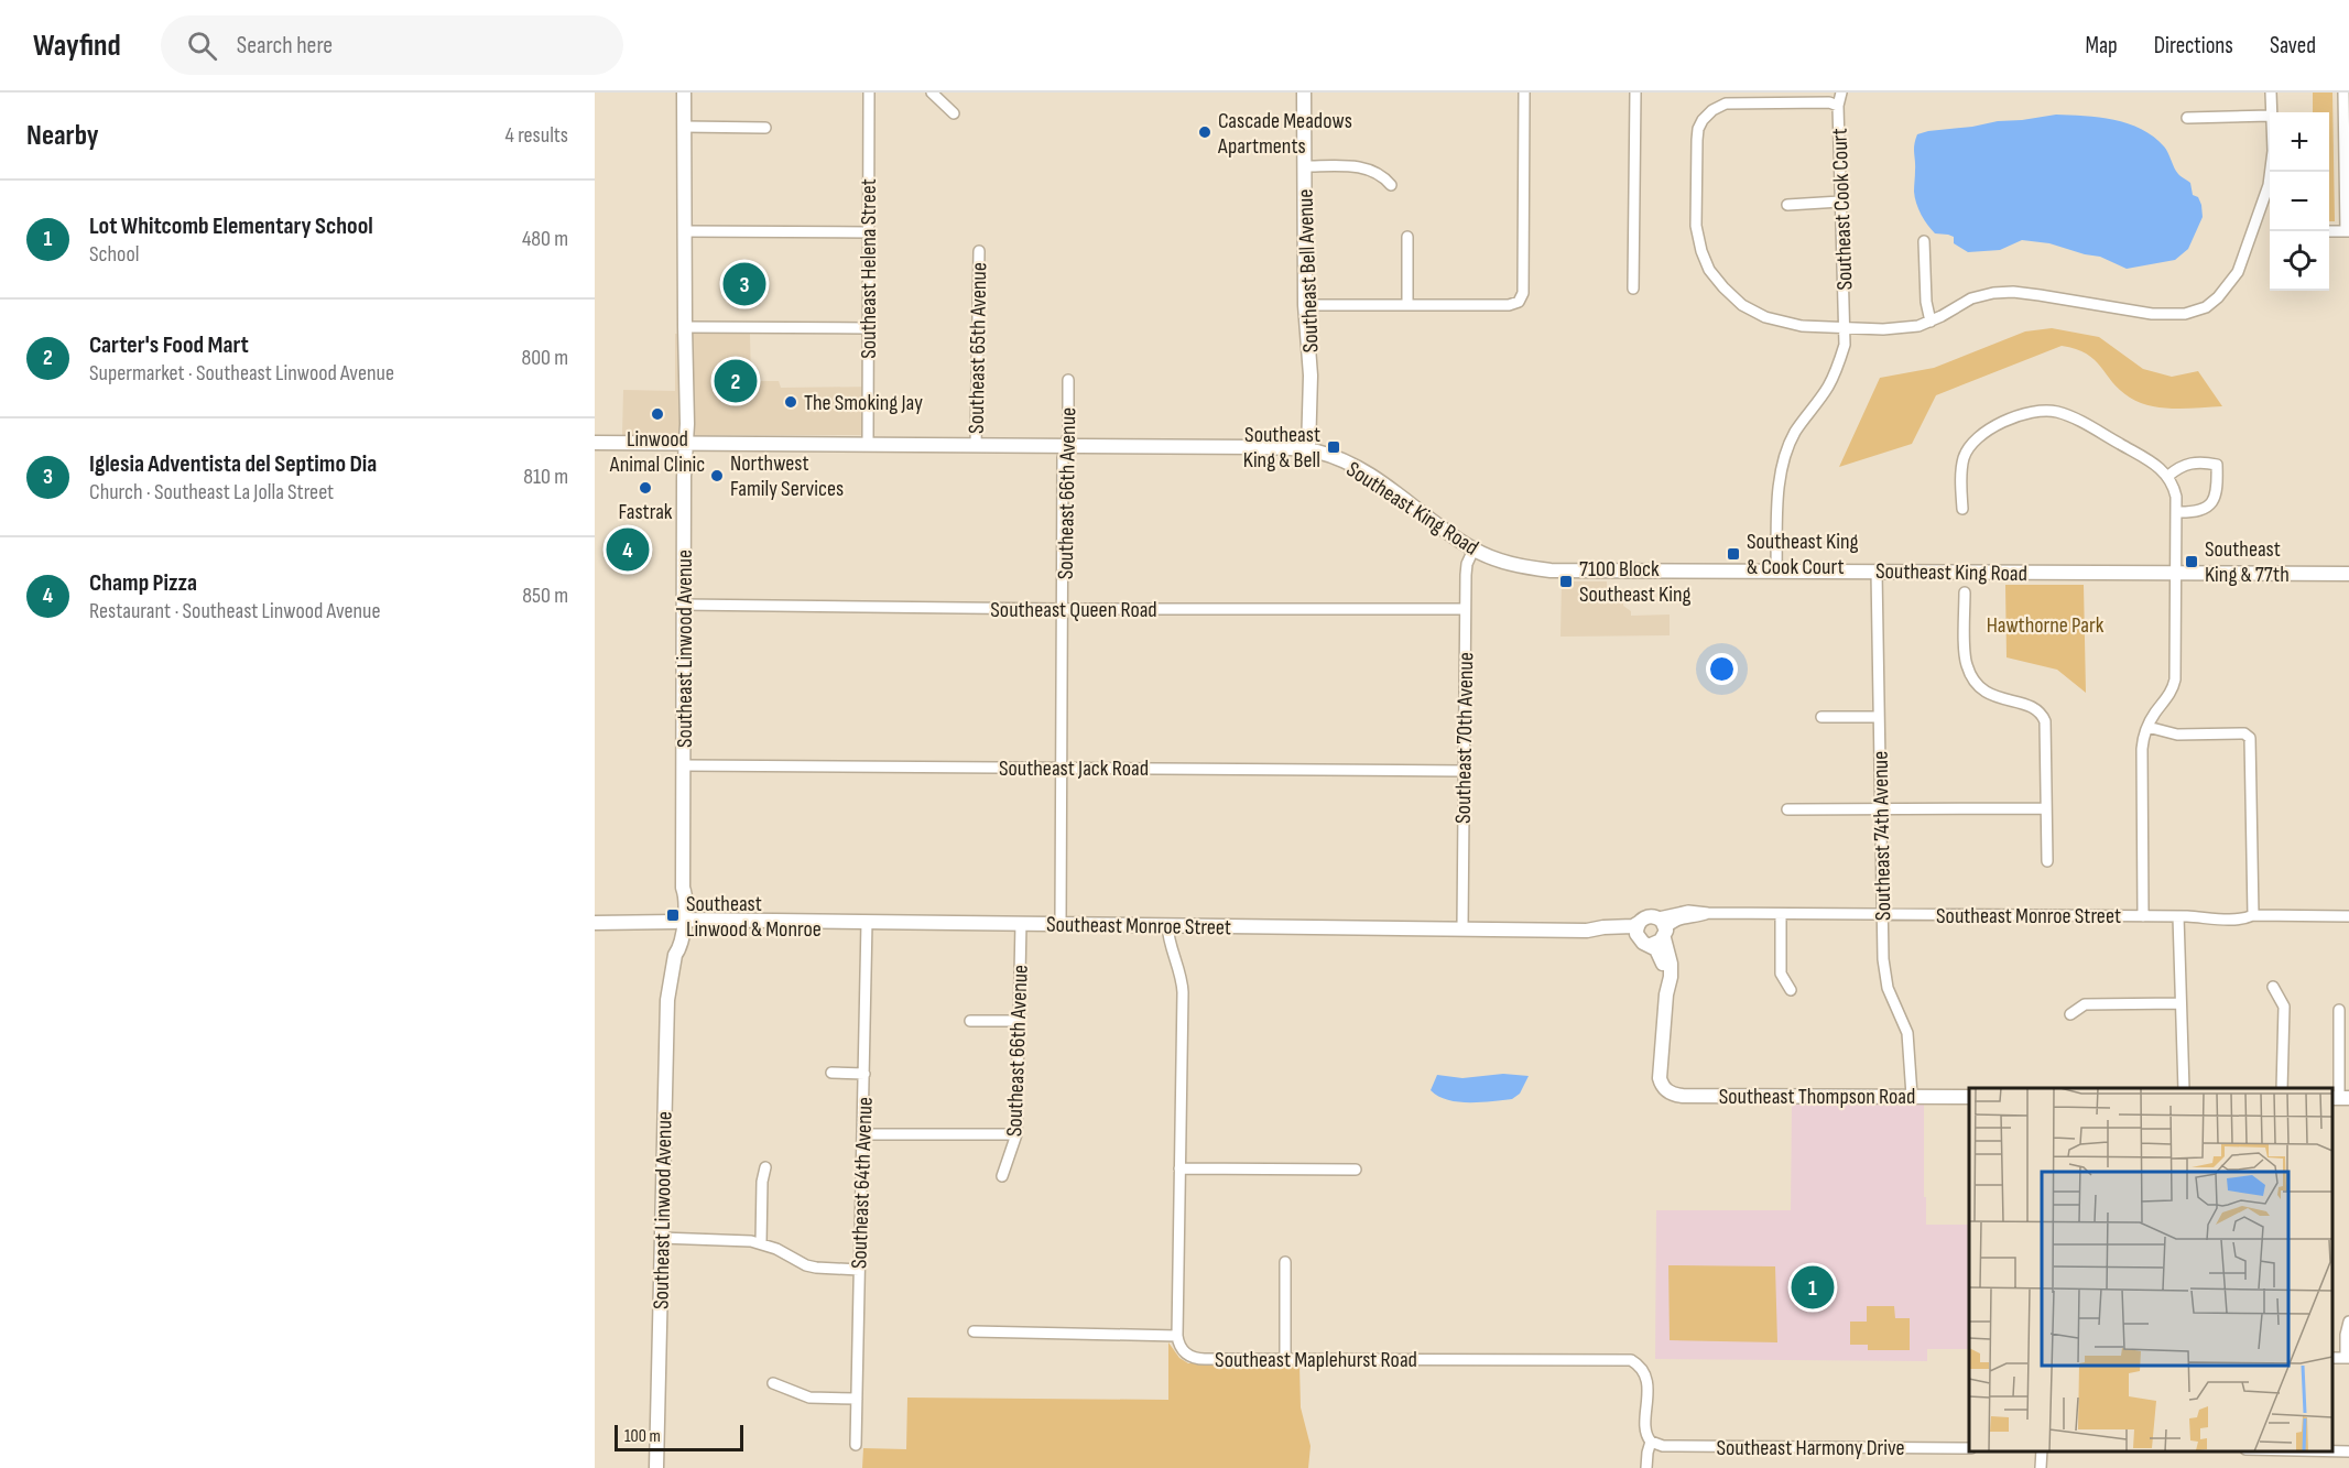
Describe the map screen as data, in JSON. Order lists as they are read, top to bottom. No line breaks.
{"streets":{"main road":["Southeast Bell Avenue","Southeast King Road","Southeast Linwood Avenue","Southeast Monroe Street","Southeast Thompson Road"],"street":["Southeast Cook Court","Southeast Helena Street","Southeast 65th Avenue","Southeast 66th Avenue","Southeast Queen Road","Southeast 70th Avenue","Southeast Jack Road","Southeast 74th Avenue","Southeast 64th Avenue","Southeast Maplehurst Road","Southeast Harmony Drive"]},"crossings":[["Southeast Cook Court","Southeast King Road"],["Southeast Helena Street","Southeast King Road"],["Southeast Bell Avenue","Southeast King Road"],["Southeast 65th Avenue","Southeast King Road"],["Southeast 66th Avenue","Southeast King Road"],["Southeast 66th Avenue","Southeast Queen Road"],["Southeast 66th Avenue","Southeast Jack Road"],["Southeast 66th Avenue","Southeast Monroe Street"],["Southeast King Road","Southeast Linwood Avenue"],["Southeast King Road","Southeast 70th Avenue"],["Southeast King Road","Southeast 74th Avenue"],["Southeast Queen Road","Southeast Linwood Avenue"],["Southeast Queen Road","Southeast 70th Avenue"],["Southeast Linwood Avenue","Southeast Jack Road"],["Southeast Linwood Avenue","Southeast Monroe Street"],["Southeast 70th Avenue","Southeast Jack Road"],["Southeast 70th Avenue","Southeast Monroe Street"],["Southeast 74th Avenue","Southeast Monroe Street"],["Southeast 74th Avenue","Southeast Thompson Road"],["Southeast Monroe Street","Southeast 64th Avenue"],["Southeast Maplehurst Road","Southeast Harmony Drive"]],"parks":["Hawthorne Park"],"places":{"other":["Cascade Meadows Apartments","The Smoking Jay","Linwood Animal Clinic","Northwest Family Services","Fastrak"],"transit":["Southeast King & Bell","Southeast King & Cook Court","Southeast King & 77th","7100 Block Southeast King","Southeast Linwood & Monroe"]},"scale_bar":"100 m","page":{"header":"Wayfind","search":"Search here","nav":["Map","Directions","Saved"],"heading":["Nearby","4 results"],"map_buttons":["+","−"],"list":[{"mark":"1","name":"Lot Whitcomb Elementary School","note":"School","value":"480 m"},{"mark":"2","name":"Carter's Food Mart","note":"Supermarket · Southeast Linwood Avenue","value":"800 m"},{"mark":"3","name":"Iglesia Adventista del Septimo Dia","note":"Church · Southeast La Jolla Street","value":"810 m"},{"mark":"4","name":"Champ Pizza","note":"Restaurant · Southeast Linwood Avenue","value":"850 m"}],"pins":["3","2","4","1"],"scale":"100 m"}}
